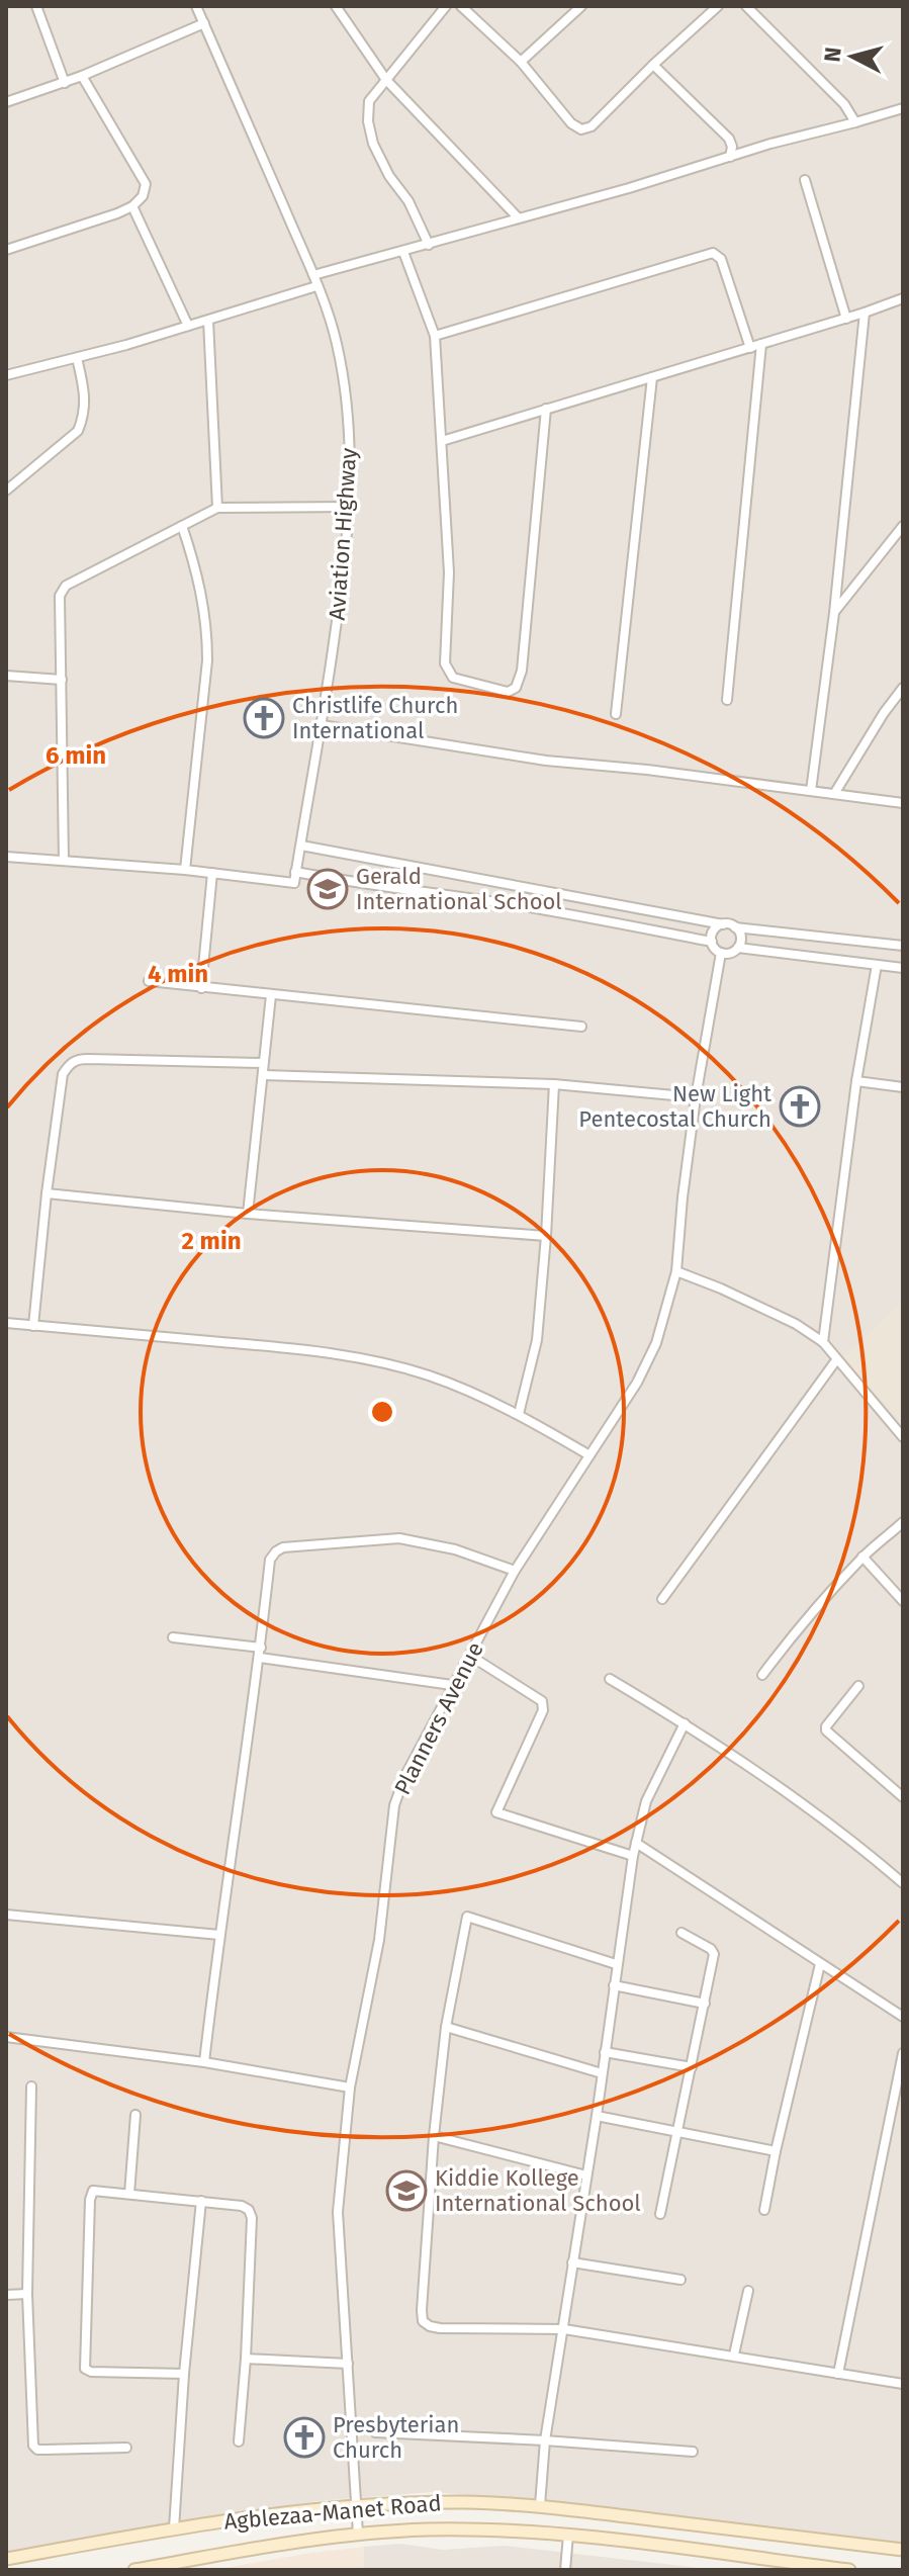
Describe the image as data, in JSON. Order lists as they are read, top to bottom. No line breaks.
{"streets":{"main road":["Agblezaa-Manet Road"],"street":["Aviation Highway","Planners Avenue"]},"crossings":[["Planners Avenue","Agblezaa-Manet Road"]],"places":{"church":["Christlife Church International","New Light Pentecostal Church","Presbyterian Church"],"school or university":["Gerald International School","Kiddie Kollege International School"]},"north":"left","rings":["6 min","4 min","2 min"]}
